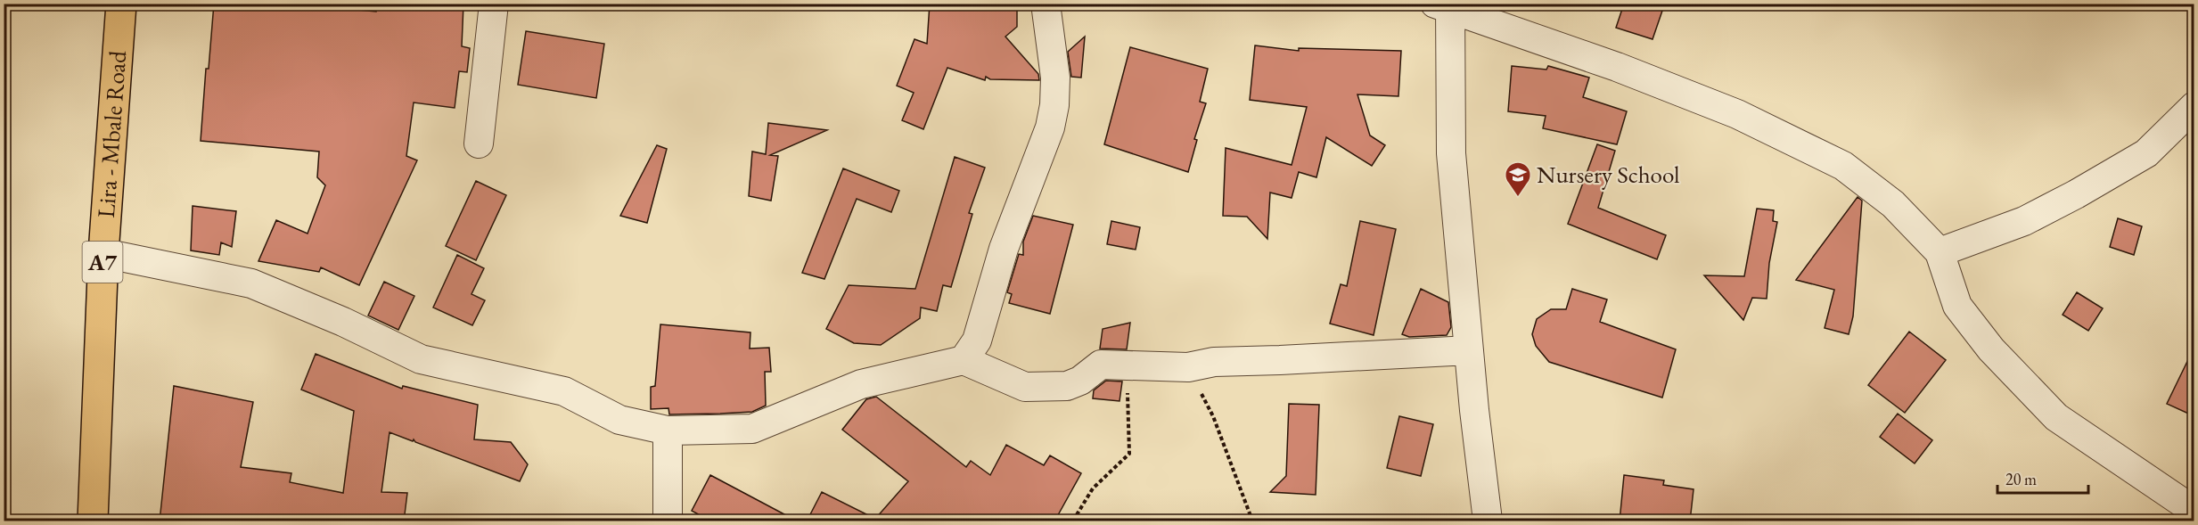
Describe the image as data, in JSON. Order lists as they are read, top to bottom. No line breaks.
{"streets":{"main road":["Lira - Mbale Road","A7"]},"places":{"school or university":["Nursery School"]},"scale_bar":"20 m"}
